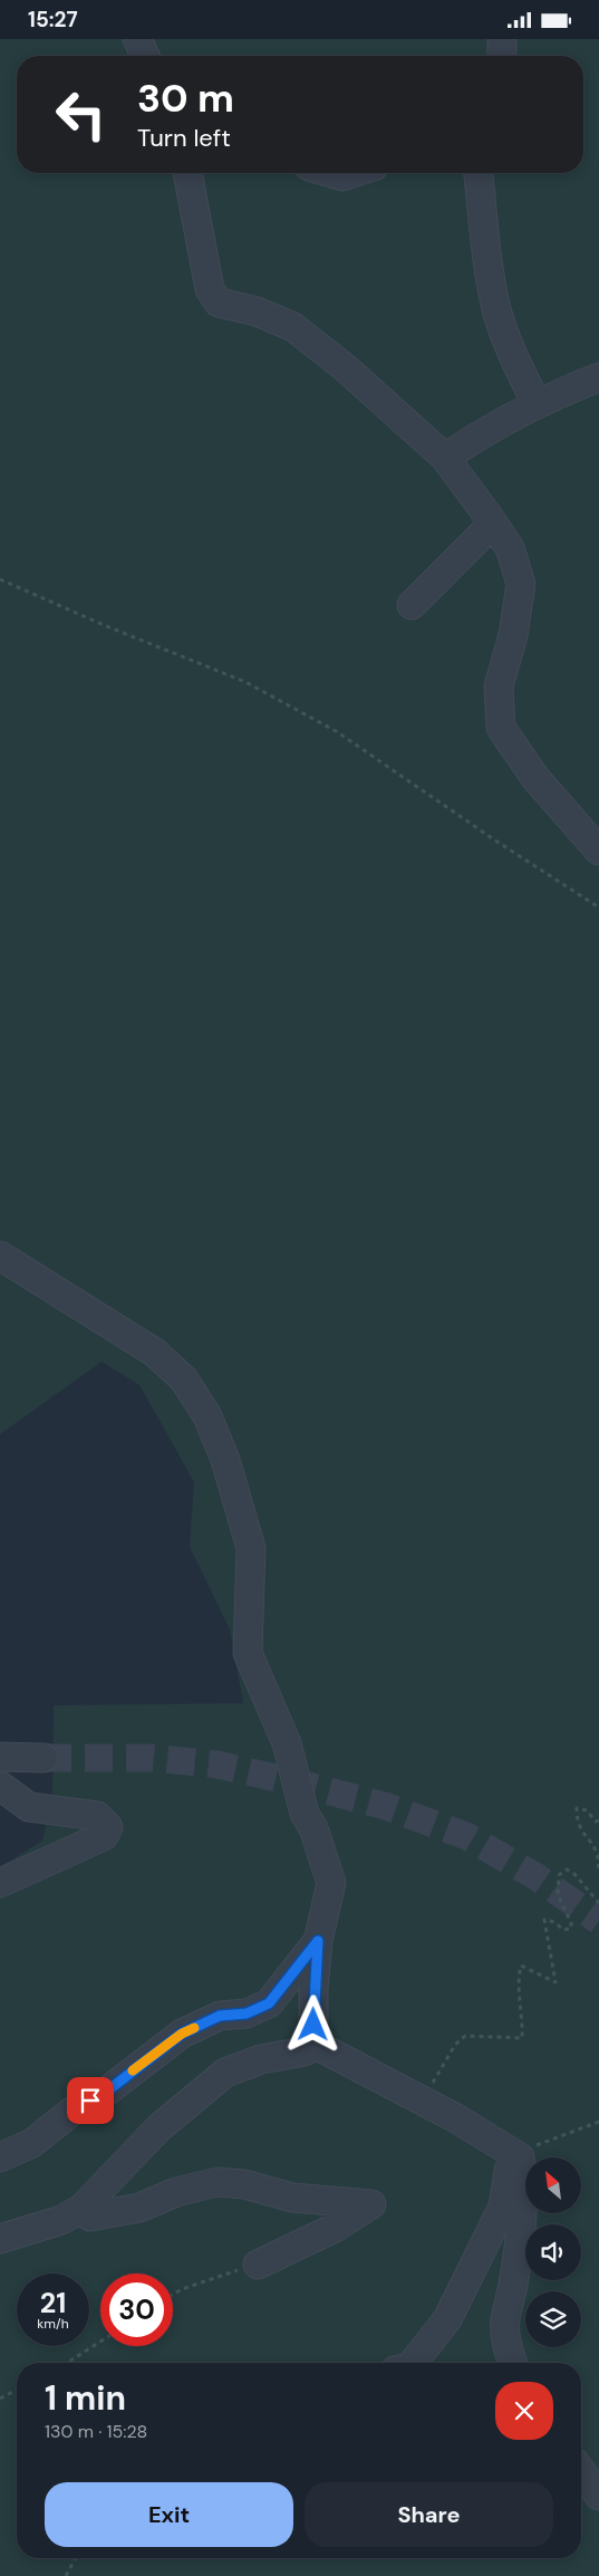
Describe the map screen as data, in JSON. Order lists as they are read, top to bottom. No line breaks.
{"north":"top left","page":{"status":"15:27","turn":["30 m","Turn left"],"speed":"21 km/h","limit":"30","heading":["1 min","130 m · 15:28"],"buttons":["Exit","Share"]}}
